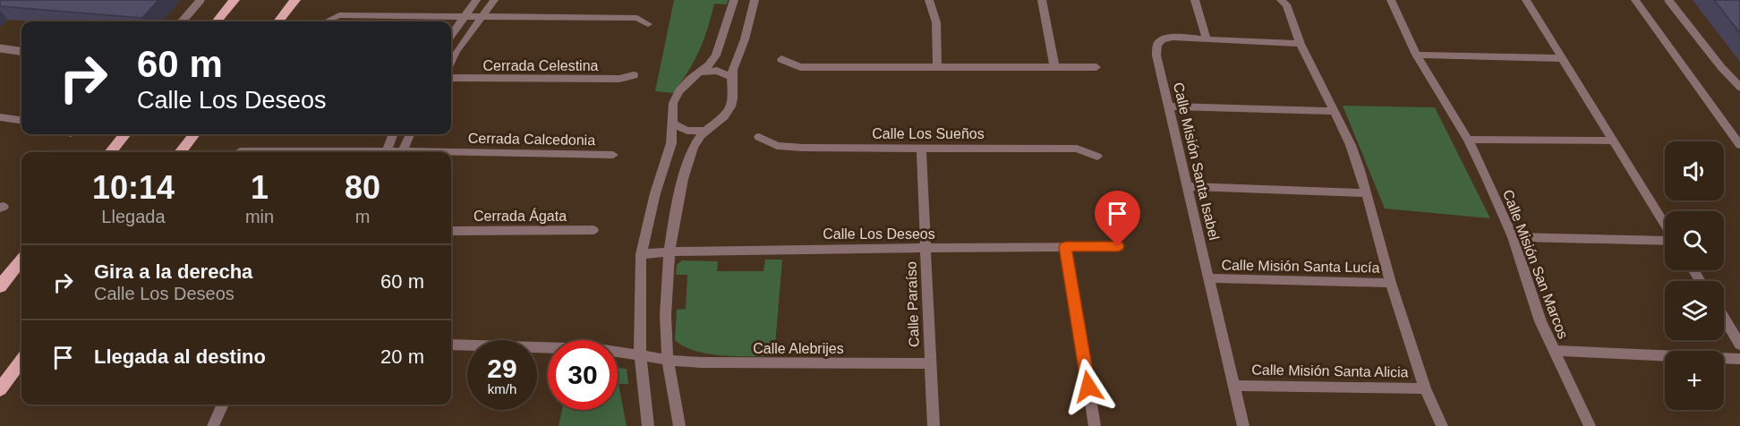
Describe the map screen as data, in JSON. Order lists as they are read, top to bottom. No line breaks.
{"streets":{"street":["Cerrada Celestina","Calle Los Sueños","Cerrada Calcedonia","Calle Misión Santa Isabel","Cerrada Ágata","Calle Los Deseos","Calle Misión San Marcos","Calle Misión Santa Lucía","Calle Paraíso","Calle Alebrijes","Calle Misión Santa Alicia"]},"crossings":[["Calle Los Sueños","Calle Paraíso"],["Calle Misión Santa Isabel","Calle Misión Santa Lucía"],["Calle Misión Santa Isabel","Calle Misión Santa Alicia"],["Calle Los Deseos","Calle Paraíso"],["Calle Paraíso","Calle Alebrijes"]],"page":{"turn":["60 m","Calle Los Deseos"],"map_buttons":"+","eta":["10:14","Llegada","1","min","80","m"],"list":[{"name":"Gira a la derecha","note":"Calle Los Deseos","value":"60 m"},{"name":"Llegada al destino","value":"20 m"}],"speed":"29 km/h","limit":"30"}}
